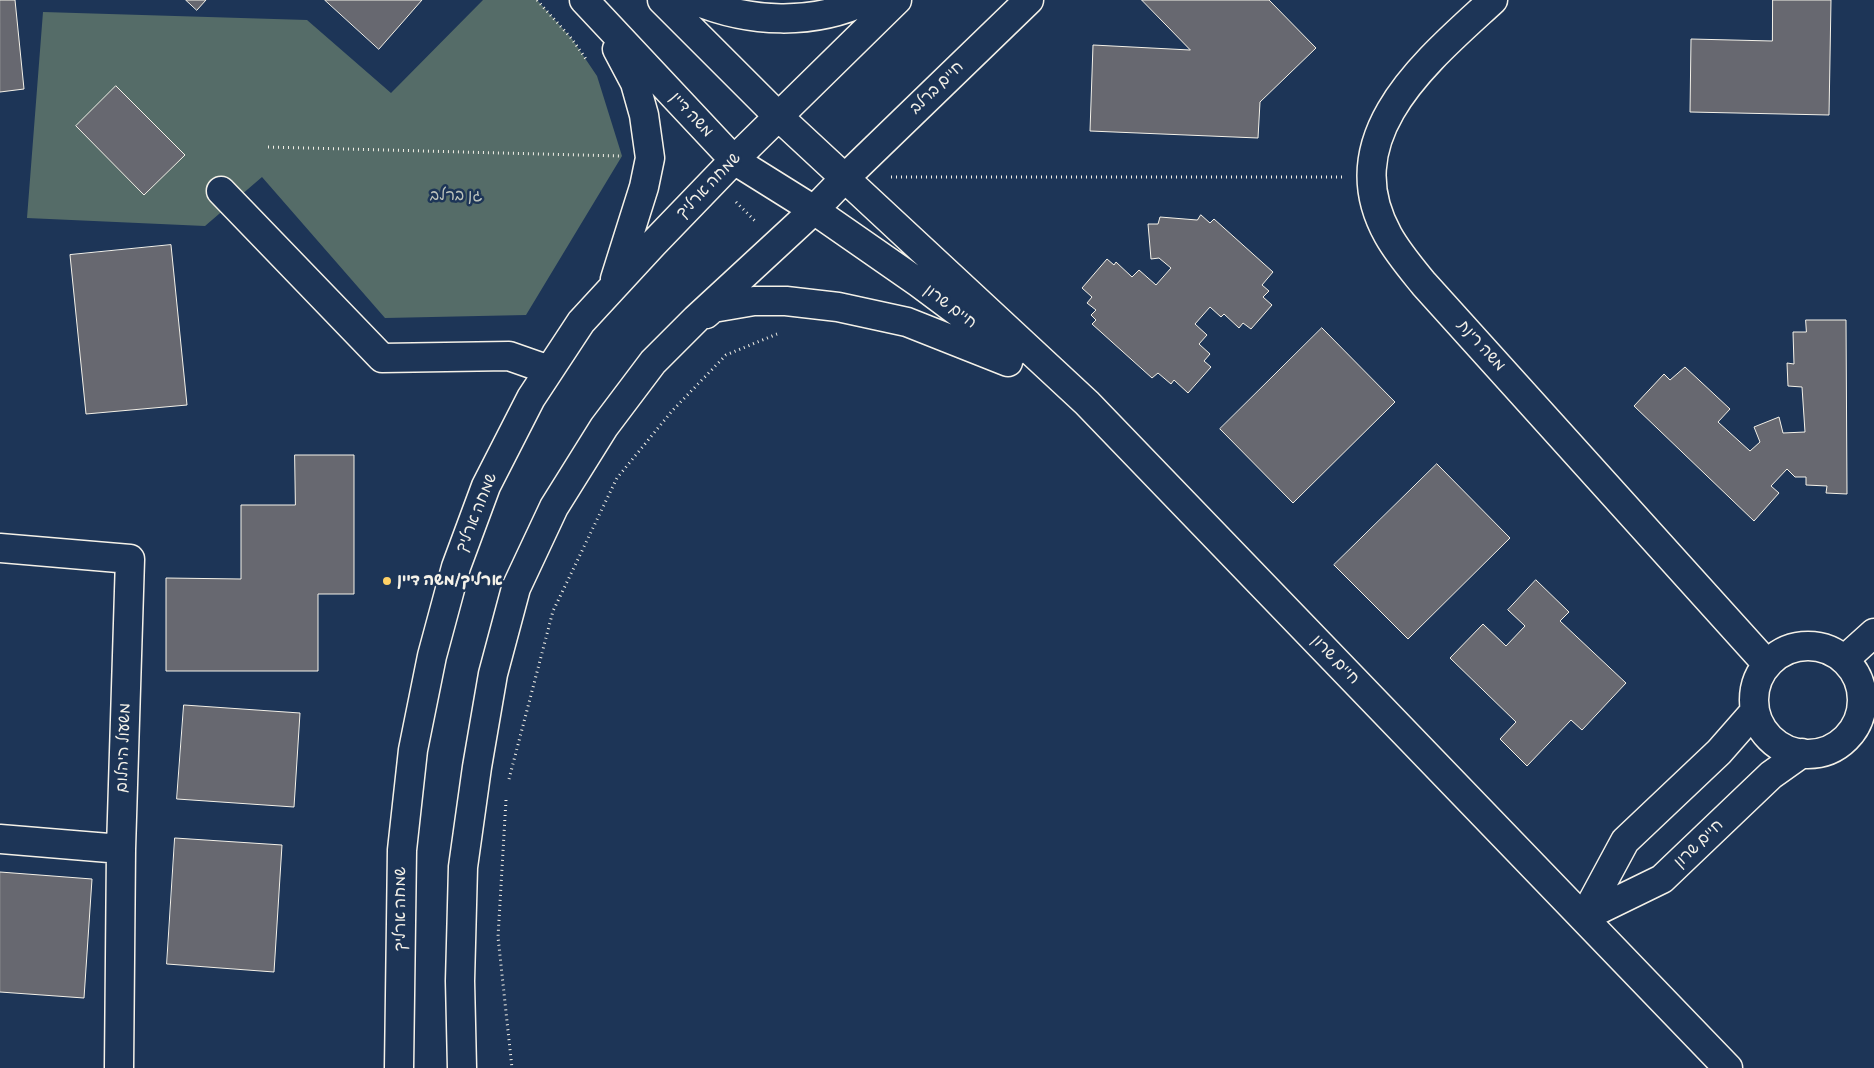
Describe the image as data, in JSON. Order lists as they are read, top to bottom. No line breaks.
{"streets":{"street":["חיים ברלב","משה דיין","שמחה ארליך","חיים שרון","משה רינת","משעול היהלום"]},"crossings":[["חיים ברלב","חיים שרון"],["משה דיין","שמחה ארליך"],["משה דיין","חיים שרון"],["חיים שרון","משה רינת"]],"parks":["גן ברלב"],"places":["ארליך/משה דיין"]}
